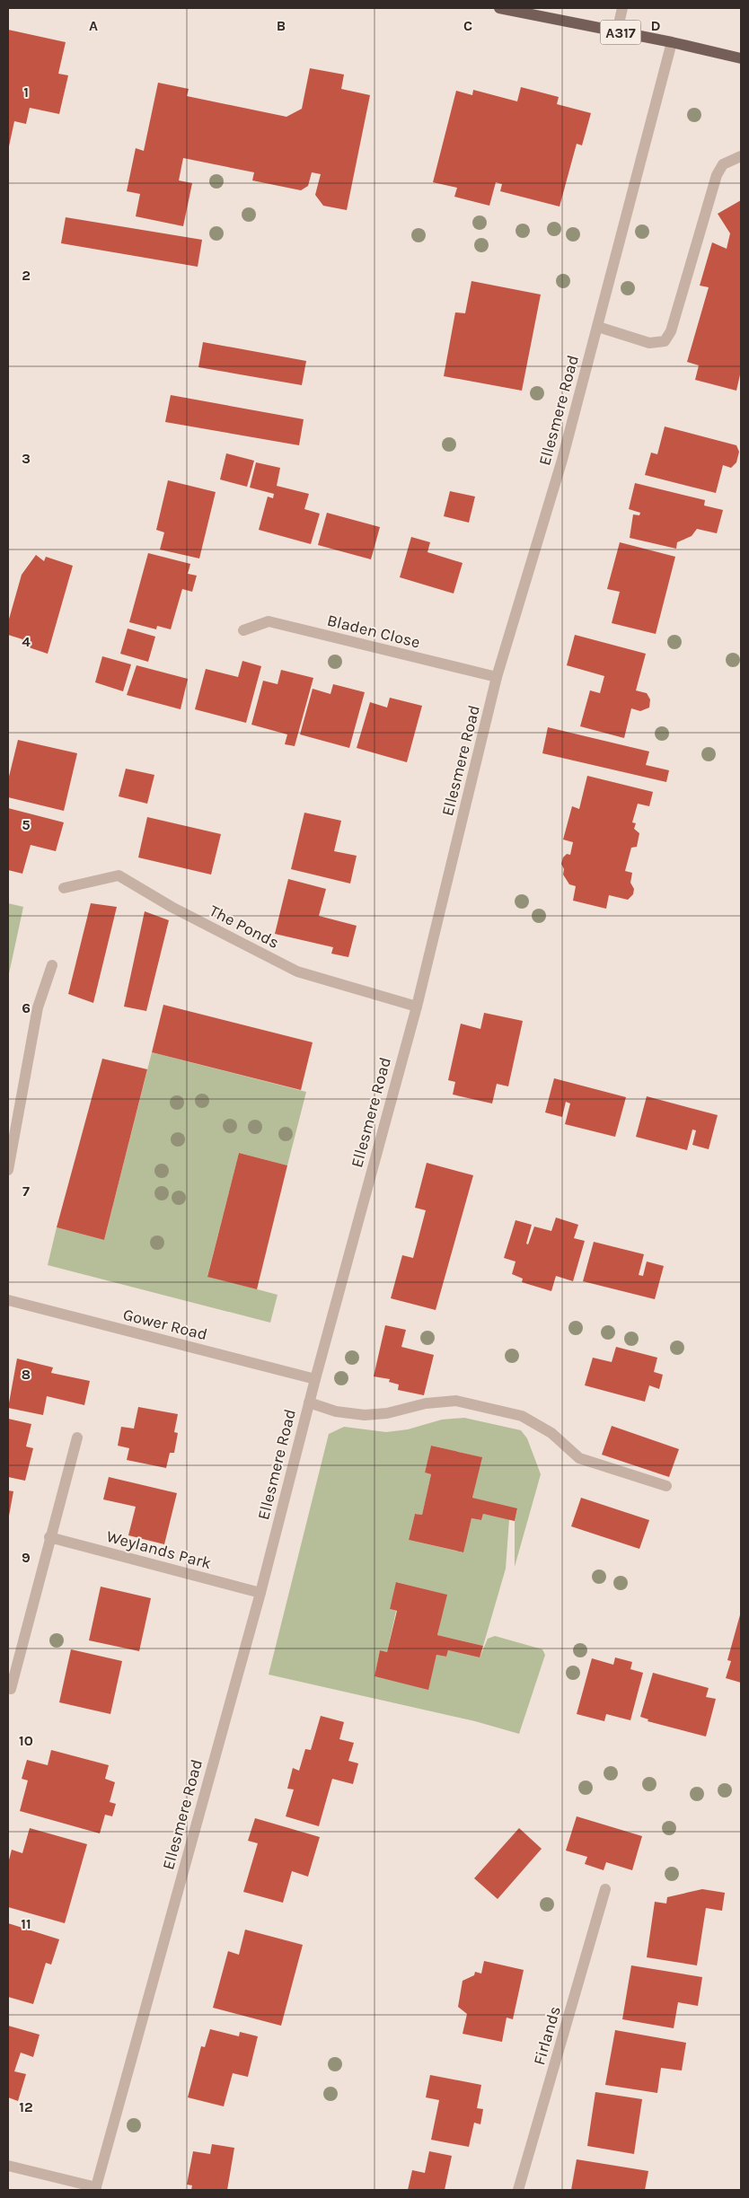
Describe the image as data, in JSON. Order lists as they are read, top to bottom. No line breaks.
{"streets":{"main road":["A317"],"street":["Ellesmere Road","Bladen Close","The Ponds","Gower Road","Weylands Park","Firlands"]},"crossings":[["A317","Ellesmere Road"],["Ellesmere Road","Bladen Close"],["Ellesmere Road","The Ponds"],["Ellesmere Road","Gower Road"],["Ellesmere Road","Weylands Park"]],"grid":{"columns":["A","B","C","D"],"rows":["1","2","3","4","5","6","7","8","9","10","11","12"]}}
